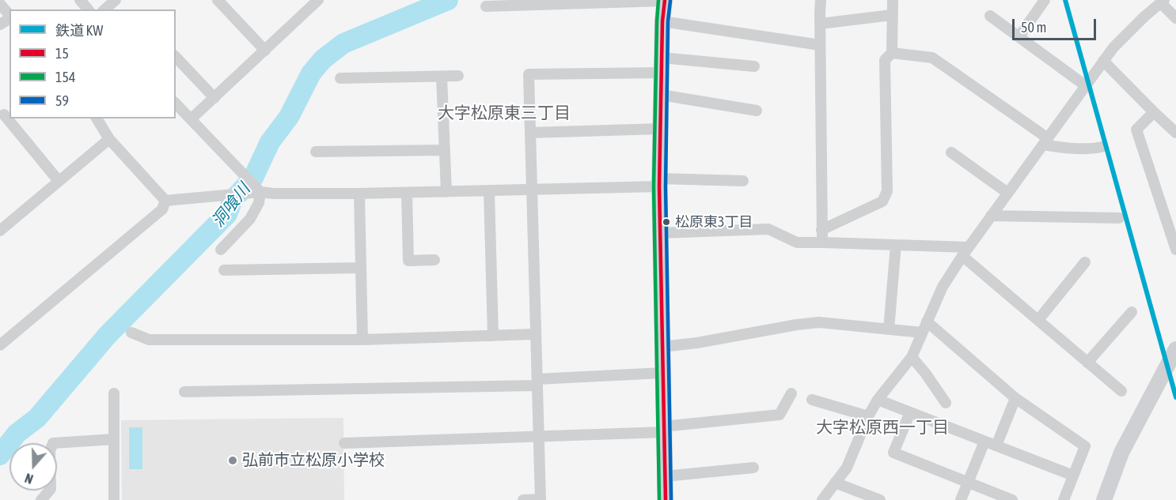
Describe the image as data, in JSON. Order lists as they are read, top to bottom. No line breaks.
{"districts":["大字松原東三丁目","大字松原西一丁目"],"water":["洞喰川"],"places":["松原東3丁目","弘前市立松原小学校"],"lines":["rail line KW","transit line 15","transit line 154","transit line 59"],"legend":["鉄道 KW","15","154","59"],"scale_bar":"50 m","north":"bottom"}
